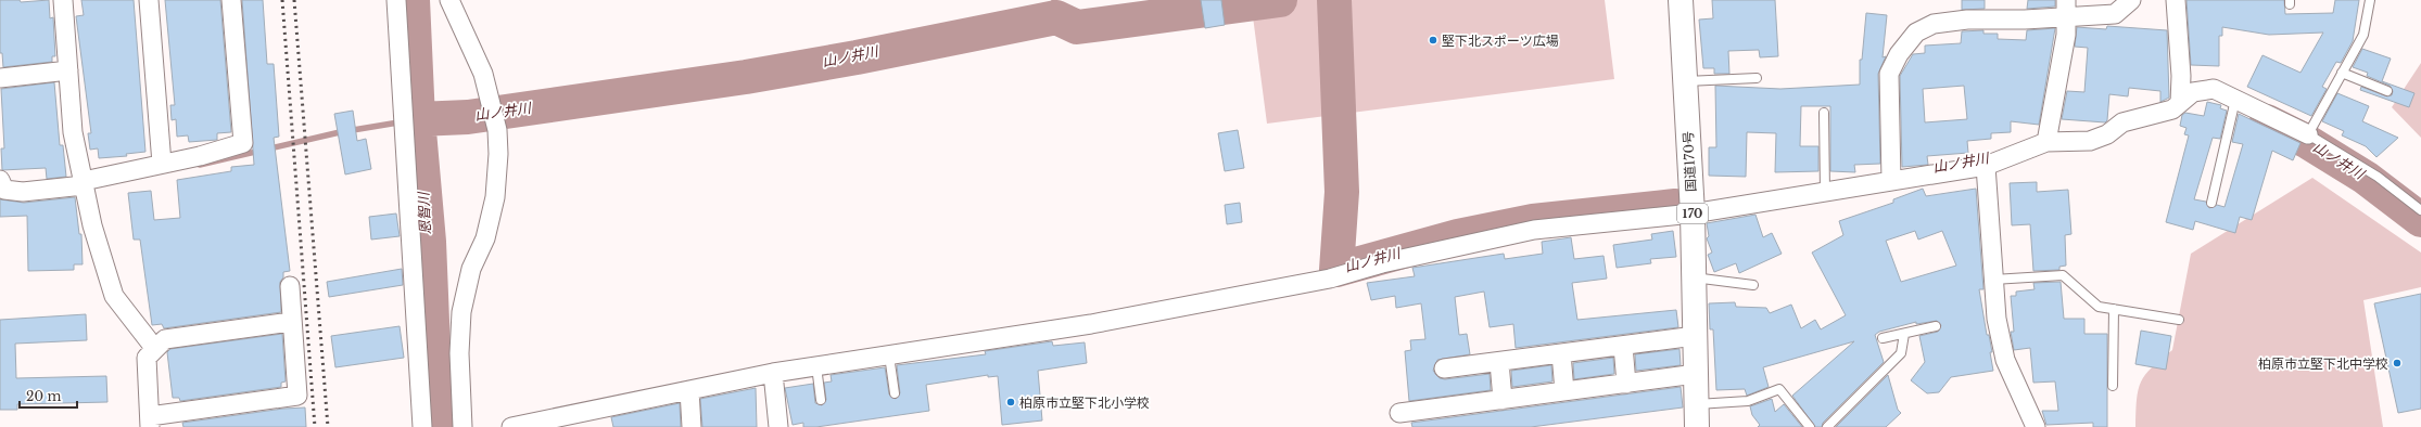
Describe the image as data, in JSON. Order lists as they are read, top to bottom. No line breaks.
{"streets":{"highway":["国道170号","170"]},"water":["山ノ井川","恩智川"],"places":["堅下北スポーツ広場","柏原市立堅下北中学校","柏原市立堅下北小学校"],"scale_bar":"20 m"}
